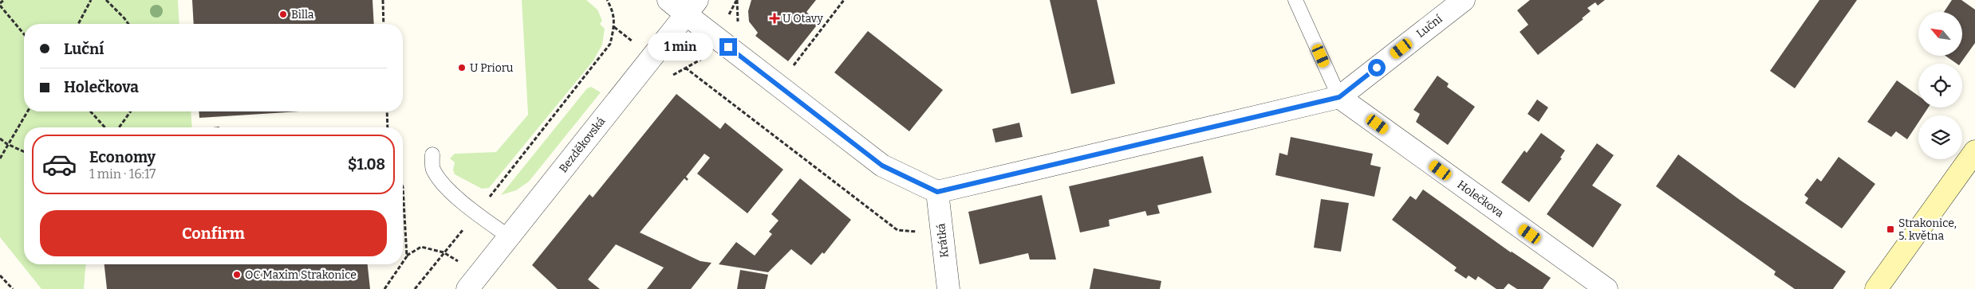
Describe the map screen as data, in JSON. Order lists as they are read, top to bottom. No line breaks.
{"streets":{"street":["Luční","Bezděkovská","Holečkova","Krátká"]},"crossings":[["Luční","Holečkova"]],"places":{"other":["Billa","U Prioru","OC Maxim Strakonice"],"health":["U Otavy"],"transit":["Strakonice, 5. května"]},"north":"top left","page":{"banner":["Luční","Holečkova"],"bubble":"1 min","list":[{"name":"Economy","note":"1 min · 16:17","value":"$1.08"}],"buttons":"Confirm"}}
